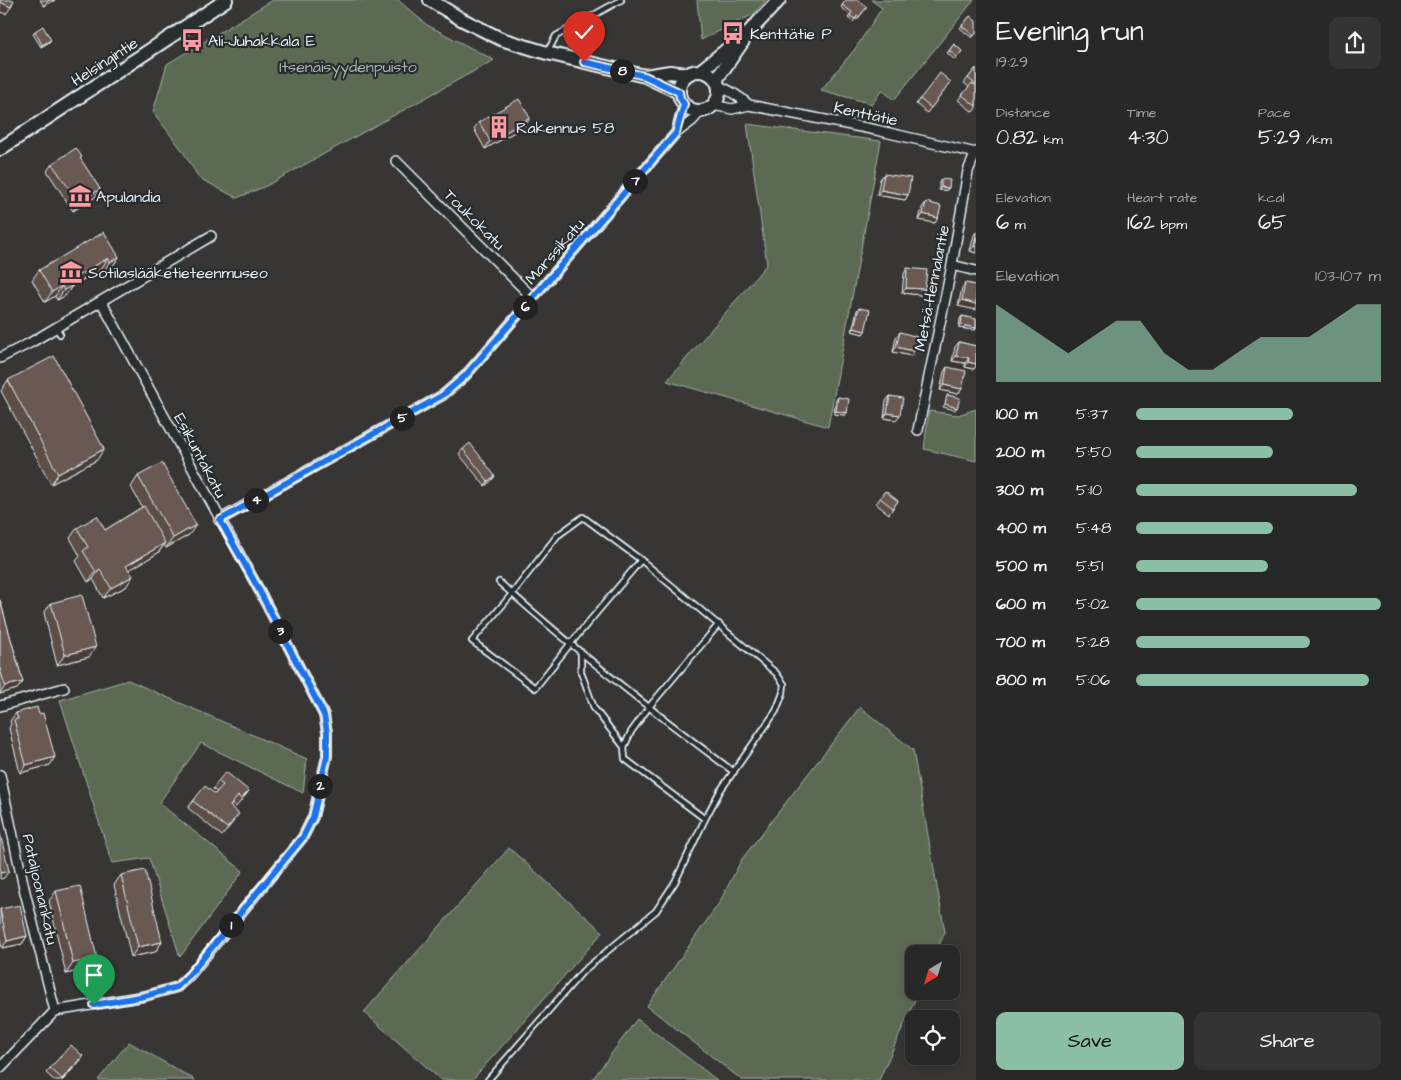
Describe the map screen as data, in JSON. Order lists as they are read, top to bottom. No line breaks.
{"streets":{"street":["Helsingintie","Kenttätie","Toukokatu","Marssikatu","Metsä-Hennalantie","Esikuntakatu","Pataljoonankatu"]},"crossings":[["Kenttätie","Metsä-Hennalantie"],["Toukokatu","Marssikatu"],["Marssikatu","Esikuntakatu"],["Esikuntakatu","Pataljoonankatu"]],"parks":["Itsenäisyydenpuisto"],"places":{"bus stop":["Kenttätie P","Ali-Juhakkala E"],"building":["Rakennus 58"],"museum":["Apulandia","Sotilaslääketieteenmuseo"]},"north":"bottom left","page":{"heading":["Evening run","19:29"],"pins":["8","7","6","5","4","3","2","1"],"stats":[["Distance","0.82 km"],["Time","4:30"],["Pace","5:29 /km"],["Elevation","6 m"],["Heart rate","162 bpm"],["kcal","65"]],"chart":["Elevation","103–107 m"],"list":[{"name":"100 m","note":"5:37"},{"name":"200 m","note":"5:50"},{"name":"300 m","note":"5:10"},{"name":"400 m","note":"5:48"},{"name":"500 m","note":"5:51"},{"name":"600 m","note":"5:02"},{"name":"700 m","note":"5:28"},{"name":"800 m","note":"5:06"}],"buttons":["Save","Share"]}}
